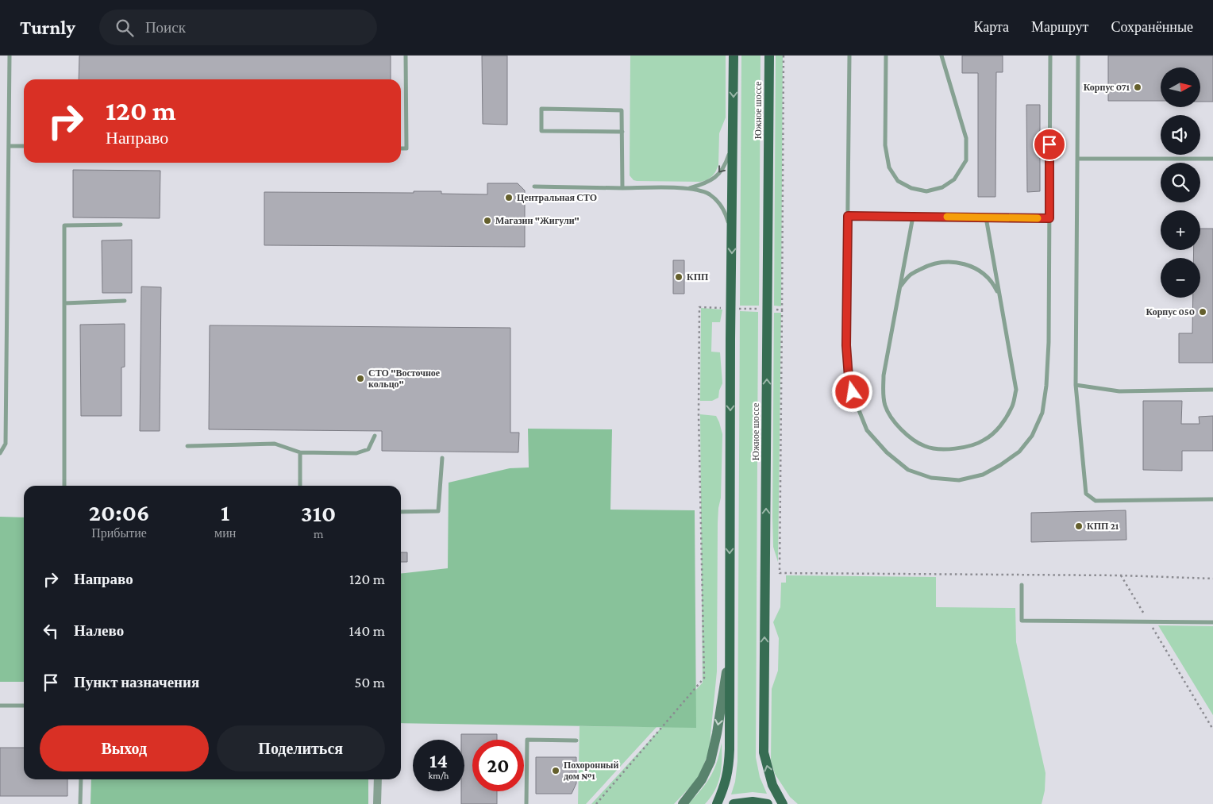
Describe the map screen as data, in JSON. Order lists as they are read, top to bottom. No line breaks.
{"streets":{"main road":["Южное шоссе"]},"places":["Корпус 071","Центральная СТО","Магазин \"Жигули\"","КПП","Корпус 050","СТО \"Восточное кольцо\"","КПП 21","Похоронный дом №1"],"north":"right","page":{"header":"Turnly","search":"Поиск","nav":["Карта","Маршрут","Сохранённые"],"map_buttons":["+","−"],"turn":["120 m","Направо"],"eta":["20:06","Прибытие","1","мин","310","m"],"list":[{"name":"Направо","value":"120 m"},{"name":"Налево","value":"140 m"},{"name":"Пункт назначения","value":"50 m"}],"buttons":["Выход","Поделиться"],"speed":"14 km/h","limit":"20"}}
